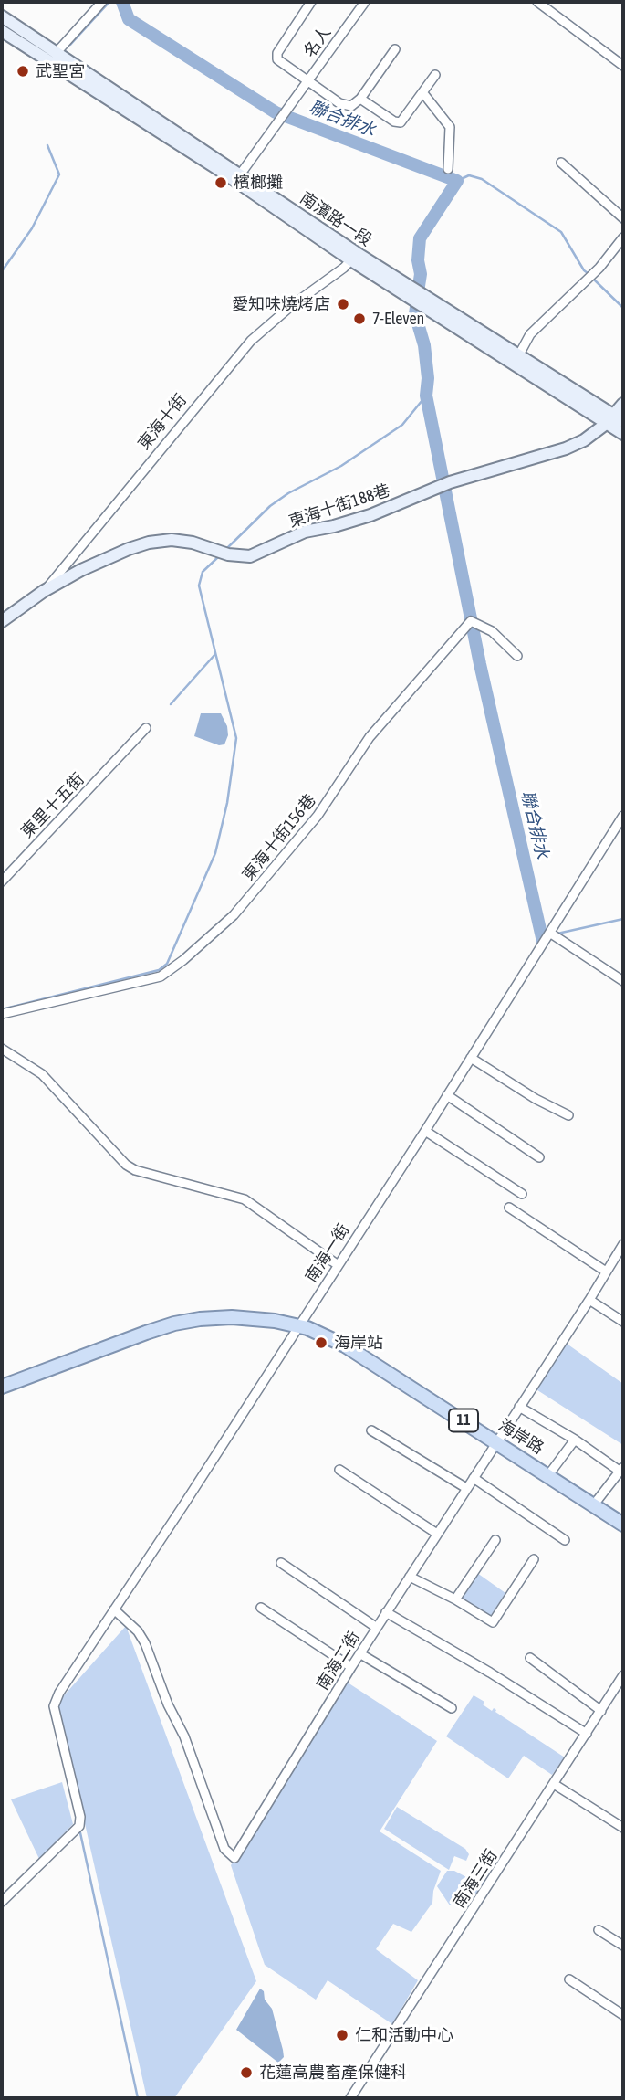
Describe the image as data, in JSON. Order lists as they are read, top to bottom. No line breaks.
{"streets":{"main road":["南濱路一段","東海十街","東海十街188巷","11","海岸路"],"street":["名人","東里十五街","東海十街156巷","南海一街","南海二街","南海三街"]},"crossings":[["名人","南濱路一段"],["南濱路一段","東海十街"],["南濱路一段","東海十街188巷"],["東海十街","東海十街188巷"],["南海一街","海岸路"],["南海一街","南海二街"],["海岸路","南海二街"]],"water":["聯合排水"],"places":["武聖宮","檳榔攤","愛知味燒烤店","7-Eleven","海岸站","仁和活動中心","花蓮高農畜產保健科"]}
